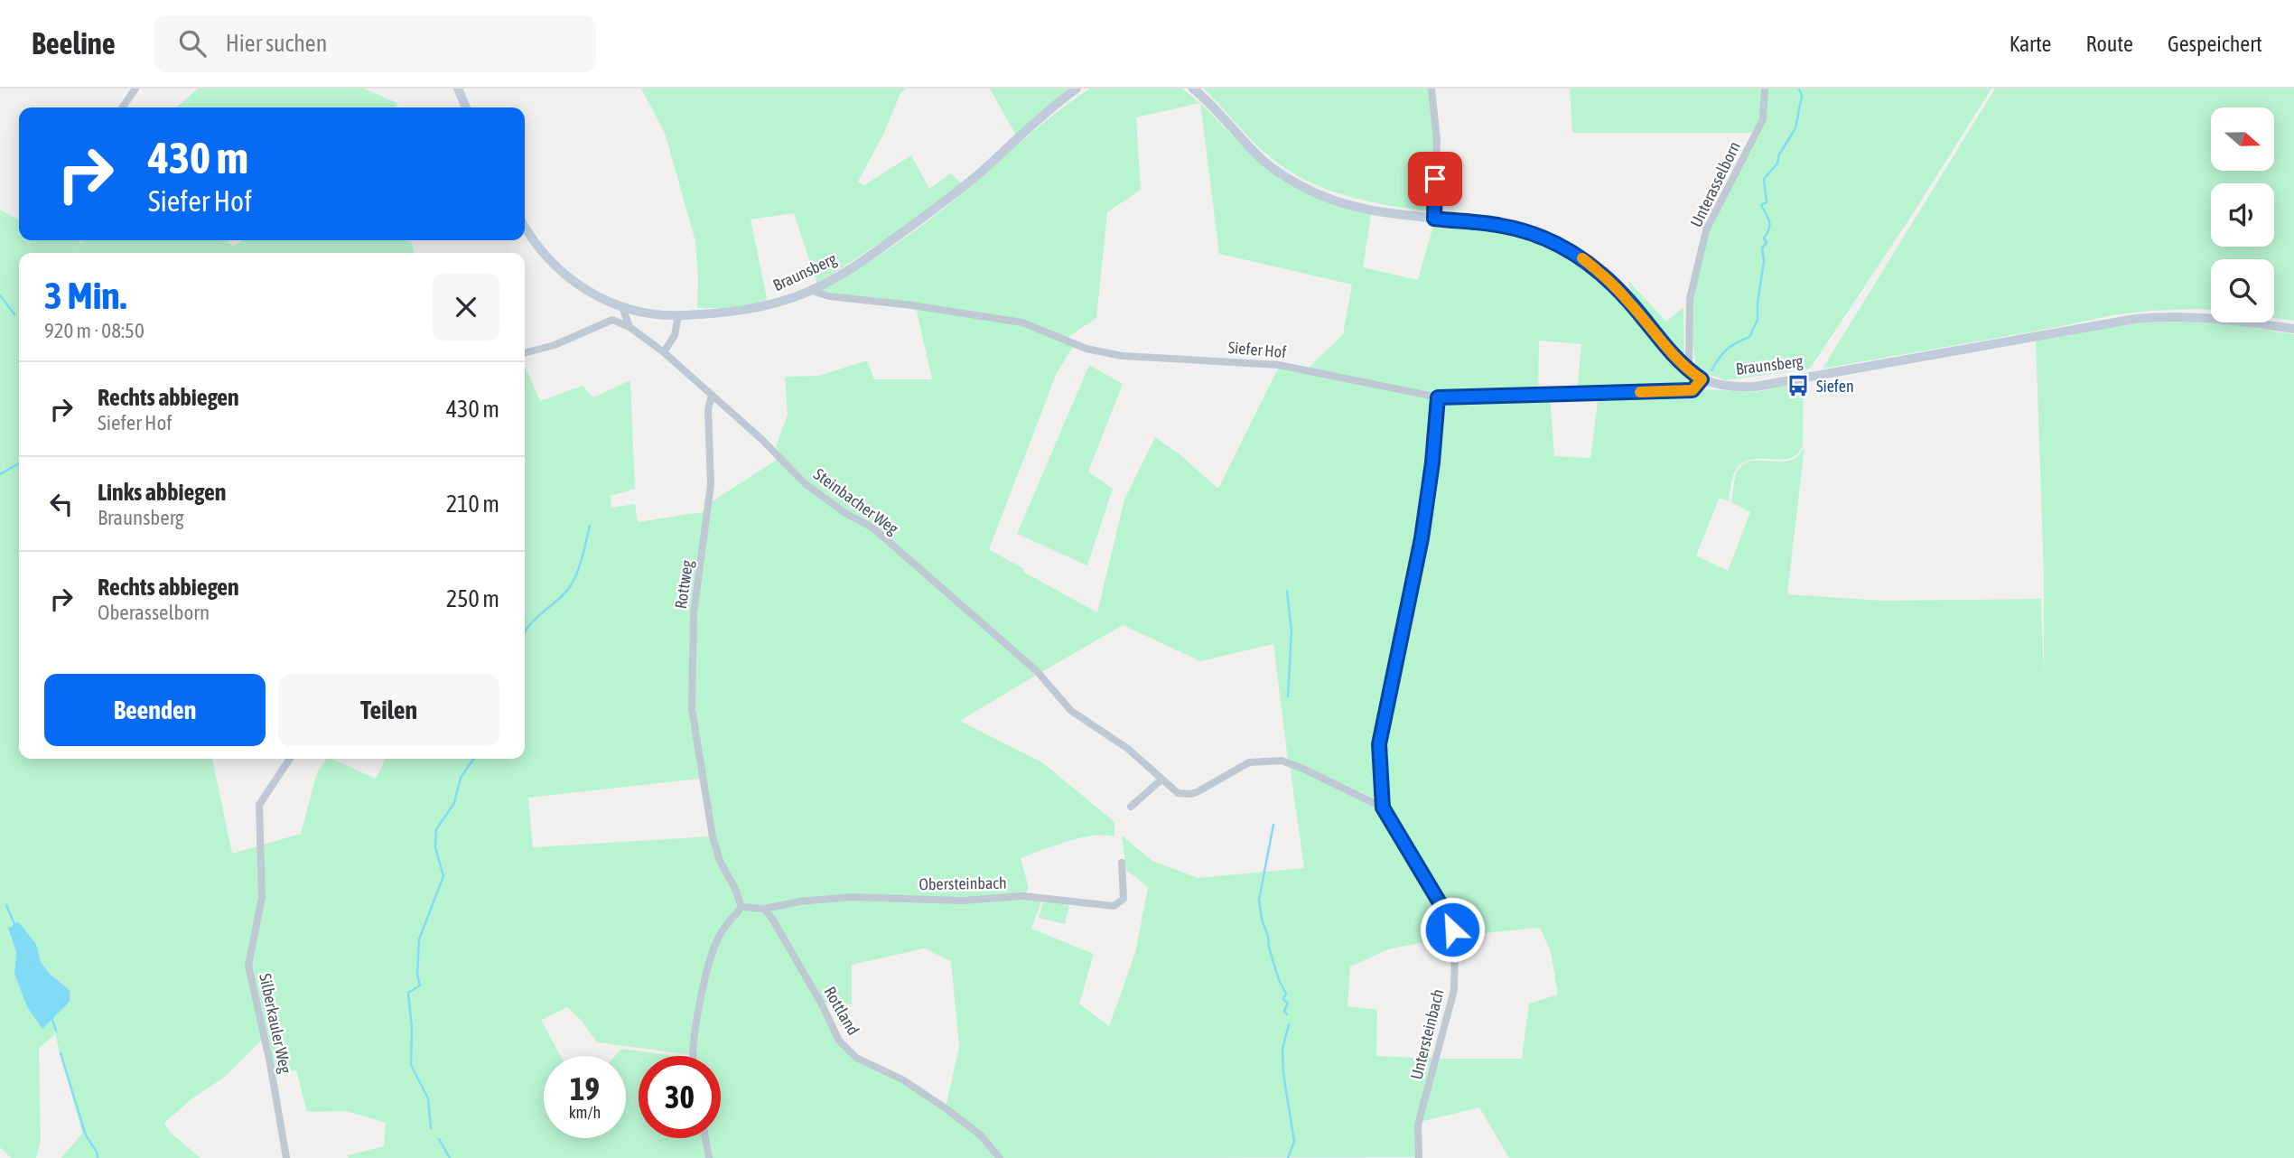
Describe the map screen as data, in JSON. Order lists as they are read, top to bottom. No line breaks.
{"streets":{"main road":["Braunsberg"],"street":["Unterasselborn","Siefer Hof","Steinbacher Weg","Rottweg","Obersteinbach","Rottland","Silberkauler Weg","Untersteinbach"]},"crossings":[["Unterasselborn","Braunsberg"],["Braunsberg","Siefer Hof"],["Steinbacher Weg","Rottweg"],["Obersteinbach","Rottland"]],"places":{"bus stop":["Siefen"]},"north":"right","page":{"header":"Beeline","search":"Hier suchen","nav":["Karte","Route","Gespeichert"],"turn":["430 m","Siefer Hof"],"heading":["3 Min.","920 m · 08:50"],"list":[{"name":"Rechts abbiegen","note":"Siefer Hof","value":"430 m"},{"name":"Links abbiegen","note":"Braunsberg","value":"210 m"},{"name":"Rechts abbiegen","note":"Oberasselborn","value":"250 m"}],"buttons":["Beenden","Teilen"],"speed":"19 km/h","limit":"30"}}
